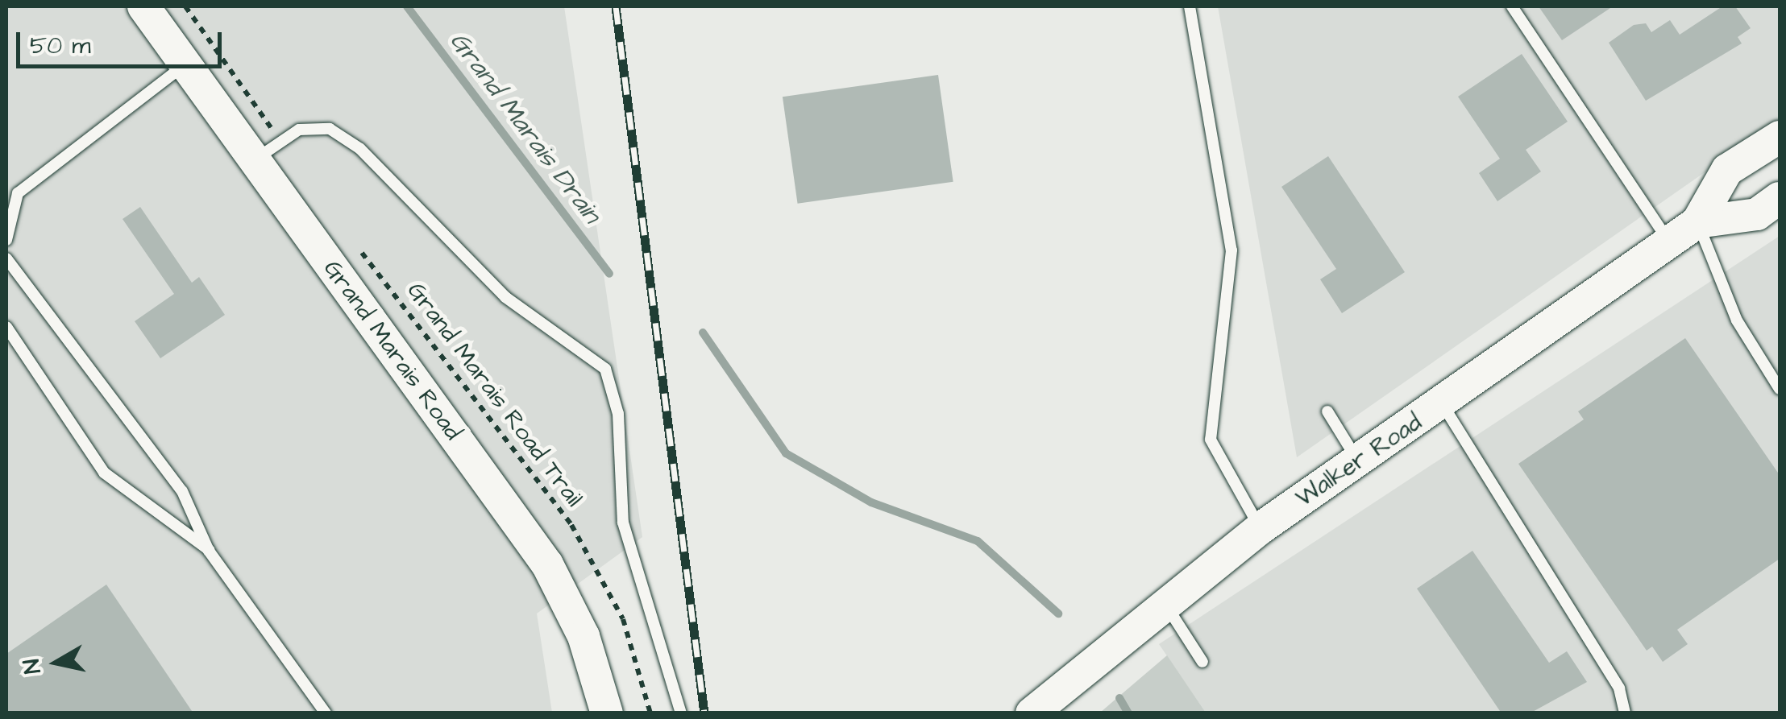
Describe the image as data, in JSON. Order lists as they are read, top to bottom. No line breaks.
{"streets":{"main road":["Grand Marais Road","Walker Road"],"path":["Grand Marais Road Trail"]},"water":["Grand Marais Drain"],"scale_bar":"50 m","north":"left"}
